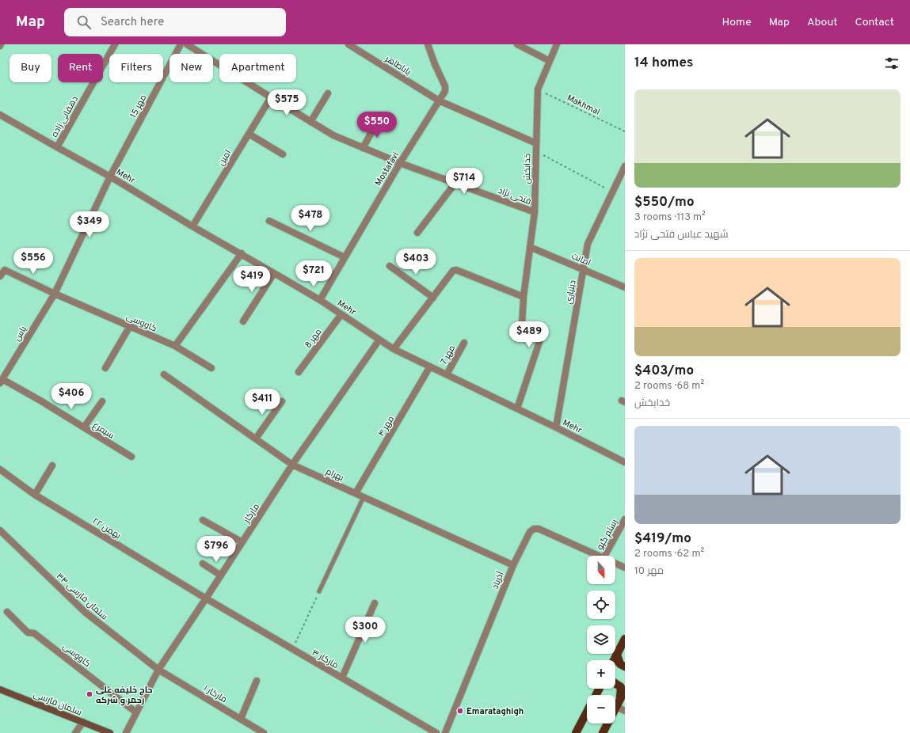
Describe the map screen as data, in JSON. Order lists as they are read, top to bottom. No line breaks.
{"streets":{"main road":["سلمان فارسی"],"street":["باباطاهر","مهر 15","دهقانی زاده","امین","Mostafavi","خدابخش","Mehr","فتحی نژاد","امانت","دینیاری","کاووسی","یاس","مهر 8","مهر 7","مهر ۴","سیمرغ","بهرام","مارکار","۲۲ بهمن","رستم گیو","آذرباد","سلمان فارسی ۳۴","مارکار ۳","مارکار ۱"],"path":["Makhmal"]},"crossings":[["باباطاهر","Mostafavi"],["باباطاهر","خدابخش"],["Makhmal","خدابخش"],["مهر 15","Mehr"],["مهر 15","کاووسی"],["مهر 15","یاس"],["دهقانی زاده","Mehr"],["امین","Mehr"],["امین","فتحی نژاد"],["Mostafavi","Mehr"],["Mostafavi","فتحی نژاد"],["خدابخش","Mehr"],["خدابخش","فتحی نژاد"],["خدابخش","امانت"],["Mehr","دینیاری"],["Mehr","مهر 8"],["Mehr","مهر 7"],["Mehr","مهر ۴"],["Mehr","مارکار"],["امانت","دینیاری"],["کاووسی","یاس"],["کاووسی","مارکار"],["یاس","سیمرغ"],["مهر ۴","بهرام"],["بهرام","مارکار"],["بهرام","آذرباد"],["مارکار","۲۲ بهمن"],["مارکار","سلمان فارسی ۳۴"],["مارکار","مارکار ۳"],["مارکار","مارکار ۱"],["۲۲ بهمن","مارکار ۳"],["سلمان فارسی ۳۴","مارکار ۱"]],"places":["حاج خلیفه علی رحمر و شرکه","Emarataghigh"],"north":"bottom","page":{"header":"Map","search":"Search here","nav":["Home","Map","About","Contact"],"heading":"14 homes","chip":["Buy","Rent","Filters","New","Apartment"],"list":[{"name":"$550/mo","note":"3 rooms · 113 m² · شهید عباس فتحی نژاد"},{"name":"$403/mo","note":"2 rooms · 68 m² · خدابخش"},{"name":"$419/mo","note":"2 rooms · 62 m² · مهر 10"}],"price":["$575","$550","$714","$478","$349","$556","$403","$721","$419","$489","$406","$411","$796","$300"],"map_buttons":["+","−"]}}
